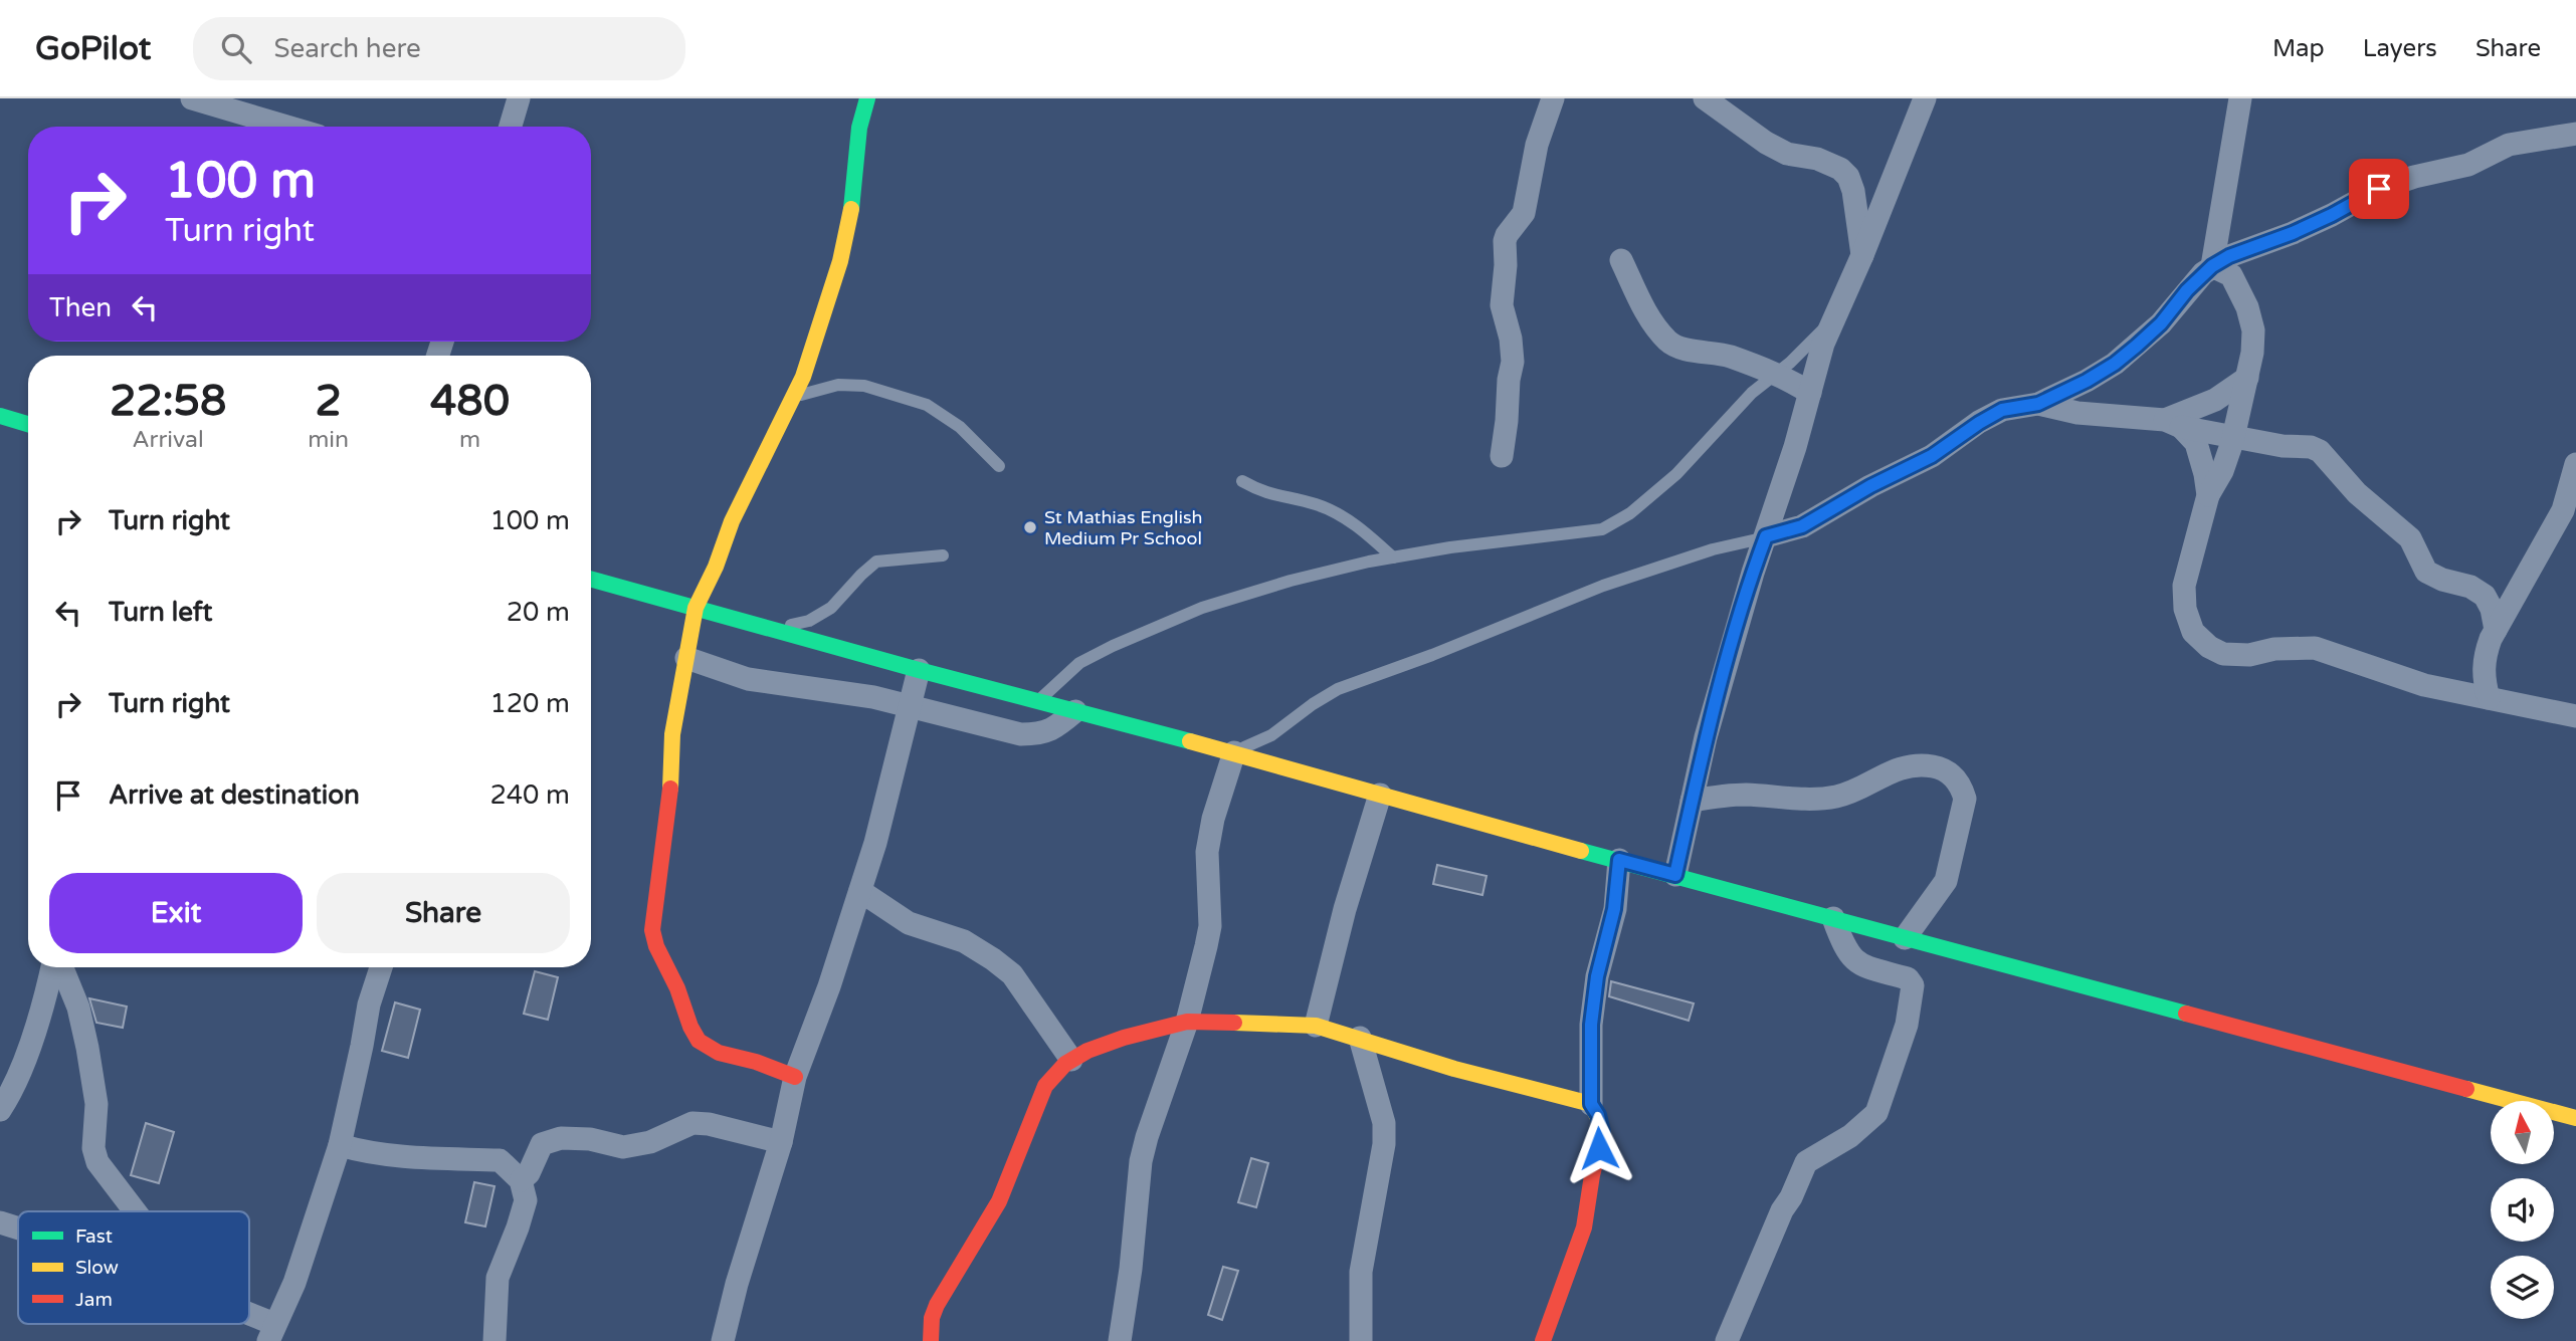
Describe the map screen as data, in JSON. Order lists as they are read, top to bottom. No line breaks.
{"places":["St Mathias English Medium Pr School"],"legend":["Fast","Slow","Jam"],"north":"top","page":{"header":"GoPilot","search":"Search here","nav":["Map","Layers","Share"],"turn":["100 m","Turn right"],"then":"Then","eta":["22:58","Arrival","2","min","480","m"],"list":[{"name":"Turn right","value":"100 m"},{"name":"Turn left","value":"20 m"},{"name":"Turn right","value":"120 m"},{"name":"Arrive at destination","value":"240 m"}],"buttons":["Exit","Share"]}}
